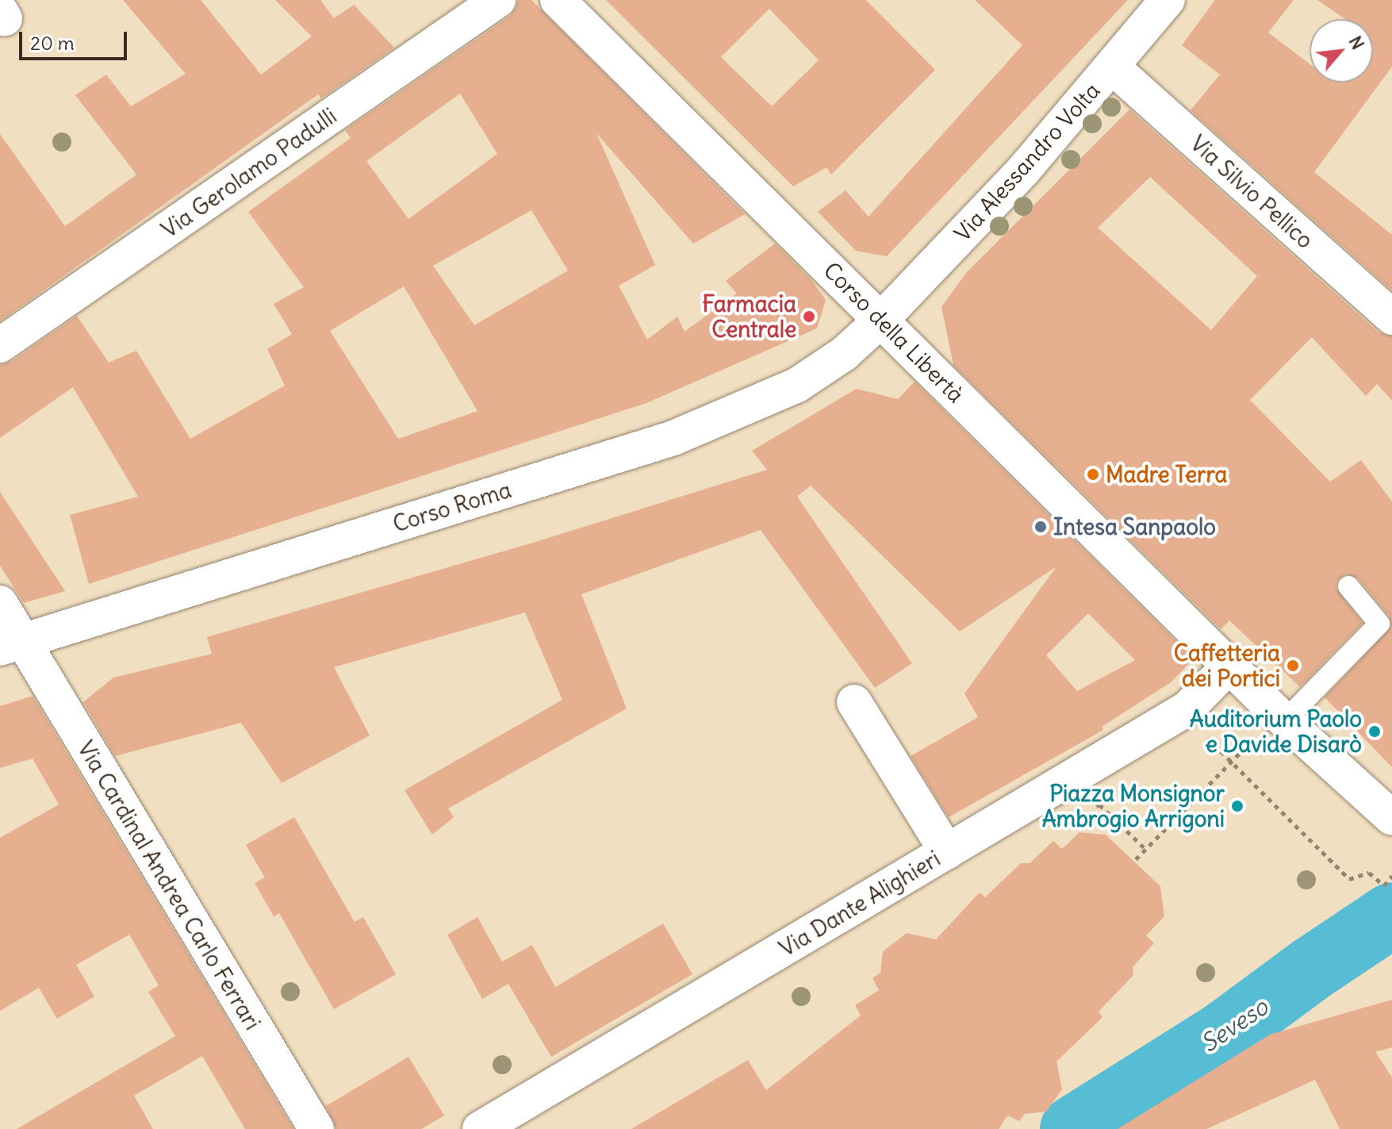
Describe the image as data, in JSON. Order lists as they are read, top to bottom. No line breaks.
{"streets":{"street":["Via Alessandro Volta","Via Gerolamo Padulli","Via Silvio Pellico","Corso della Libertà","Corso Roma","Via Cardinal Andrea Carlo Ferrari","Via Dante Alighieri"]},"crossings":[["Via Alessandro Volta","Via Silvio Pellico"],["Via Alessandro Volta","Corso della Libertà"],["Via Alessandro Volta","Corso Roma"],["Corso della Libertà","Corso Roma"],["Corso della Libertà","Via Dante Alighieri"],["Corso Roma","Via Cardinal Andrea Carlo Ferrari"]],"water":["Seveso"],"places":["Farmacia Centrale","Madre Terra","Intesa Sanpaolo","Caffetteria dei Portici","Auditorium Paolo e Davide Disarò","Piazza Monsignor Ambrogio Arrigoni"],"scale_bar":"20 m","north":"top right"}
